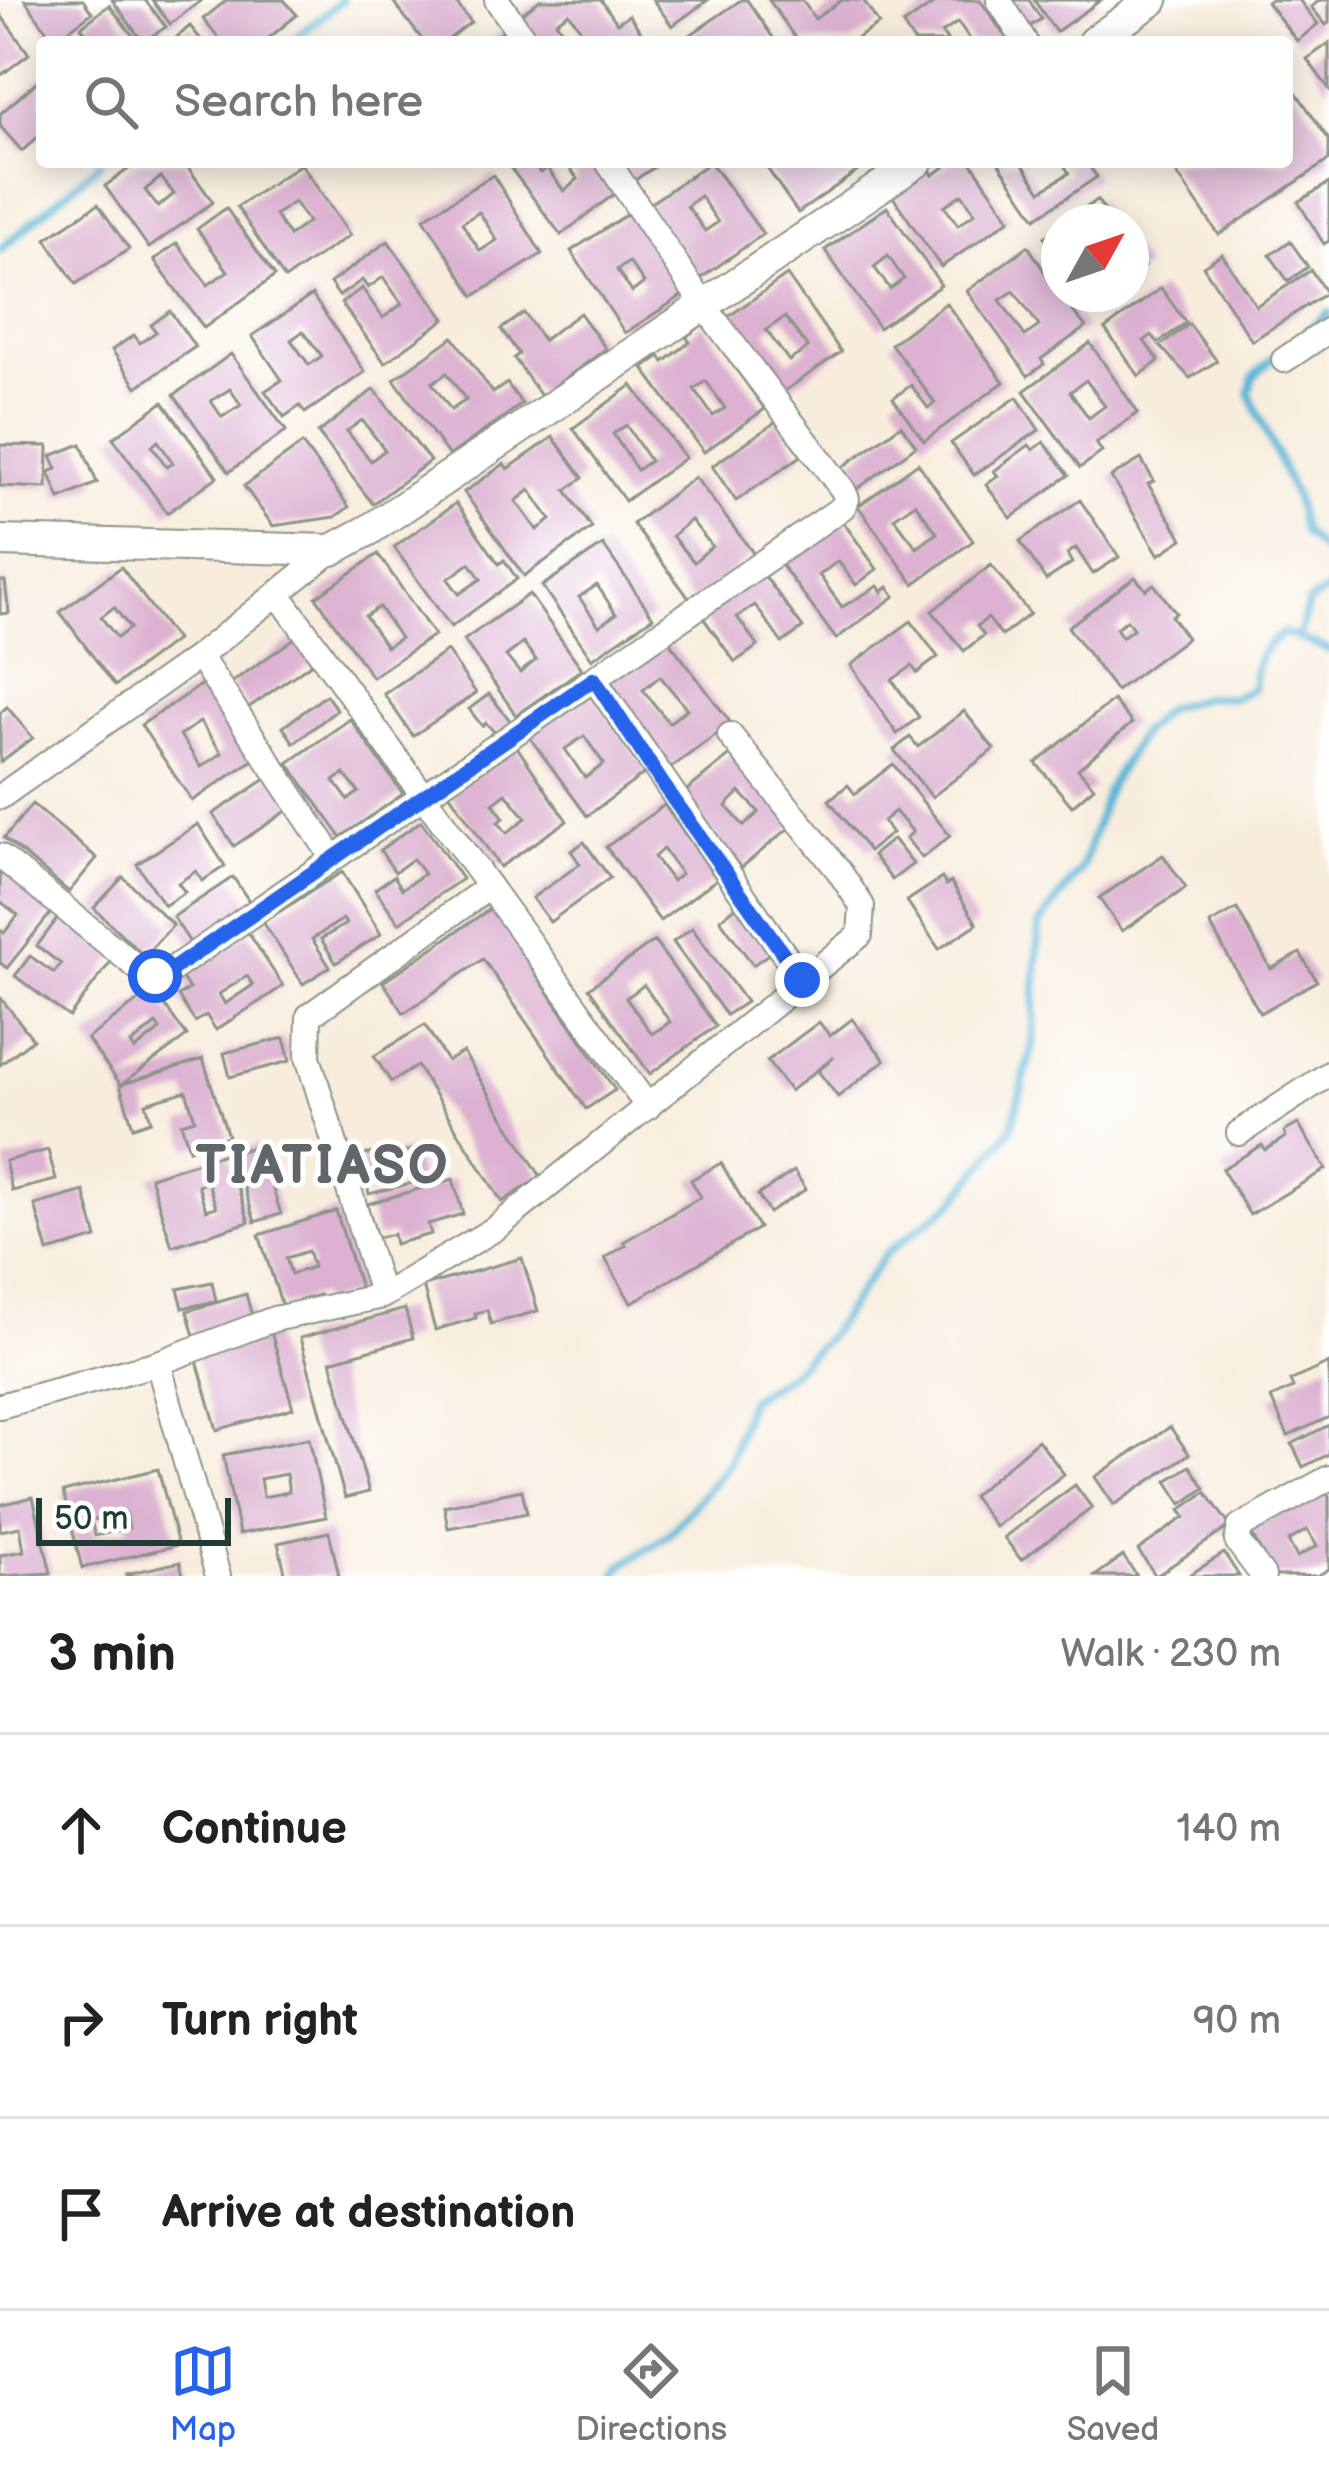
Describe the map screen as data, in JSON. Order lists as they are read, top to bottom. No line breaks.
{"districts":["TIATIASO"],"scale_bar":"50 m","north":"top right","page":{"search":"Search here","scale":"50 m","heading":["3 min","Walk · 230 m"],"list":[["Continue","140 m"],["Turn right","90 m"],"Arrive at destination"],"nav":["Map","Directions","Saved"]}}
